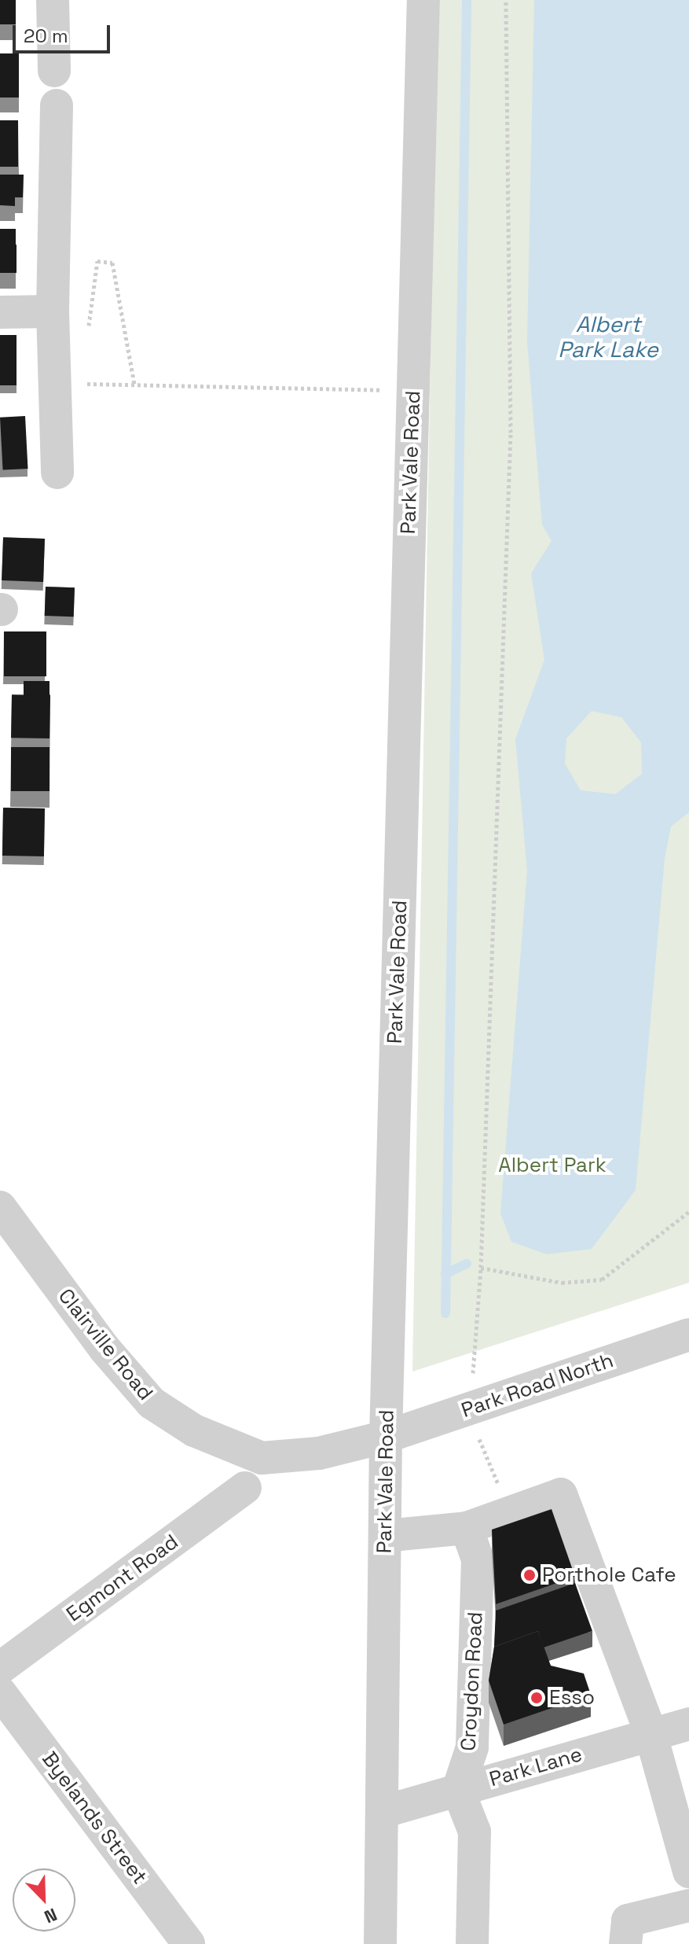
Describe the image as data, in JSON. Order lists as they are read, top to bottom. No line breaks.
{"streets":{"street":["Park Vale Road","Clairville Road","Park Road North","Egmont Road","Croydon Road","Park Lane","Byelands Street"]},"crossings":[["Park Vale Road","Clairville Road"],["Park Vale Road","Park Road North"],["Park Vale Road","Park Lane"],["Clairville Road","Park Road North"],["Croydon Road","Park Lane"]],"water":["Albert Park Lake"],"parks":["Albert Park"],"places":["Porthole Cafe","Esso"],"scale_bar":"20 m","north":"bottom right"}
